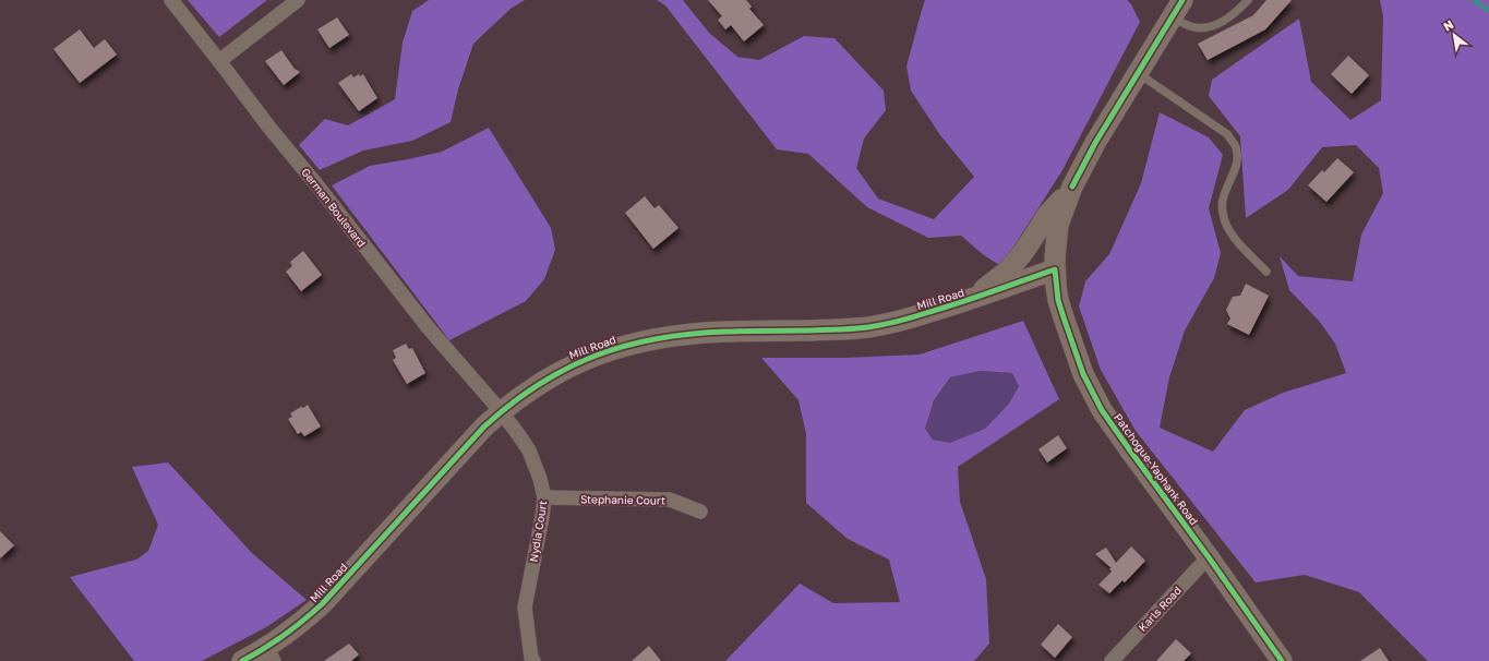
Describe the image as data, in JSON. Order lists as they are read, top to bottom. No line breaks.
{"streets":{"main road":["Mill Road","Patchogue-Yaphank Road"],"street":["German Boulevard","Stephanie Court","Nydia Court","Karls Road"]},"crossings":[["German Boulevard","Mill Road"],["German Boulevard","Nydia Court"],["Mill Road","Patchogue-Yaphank Road"],["Mill Road","Nydia Court"],["Patchogue-Yaphank Road","Karls Road"],["Stephanie Court","Nydia Court"]],"north":"top left"}
